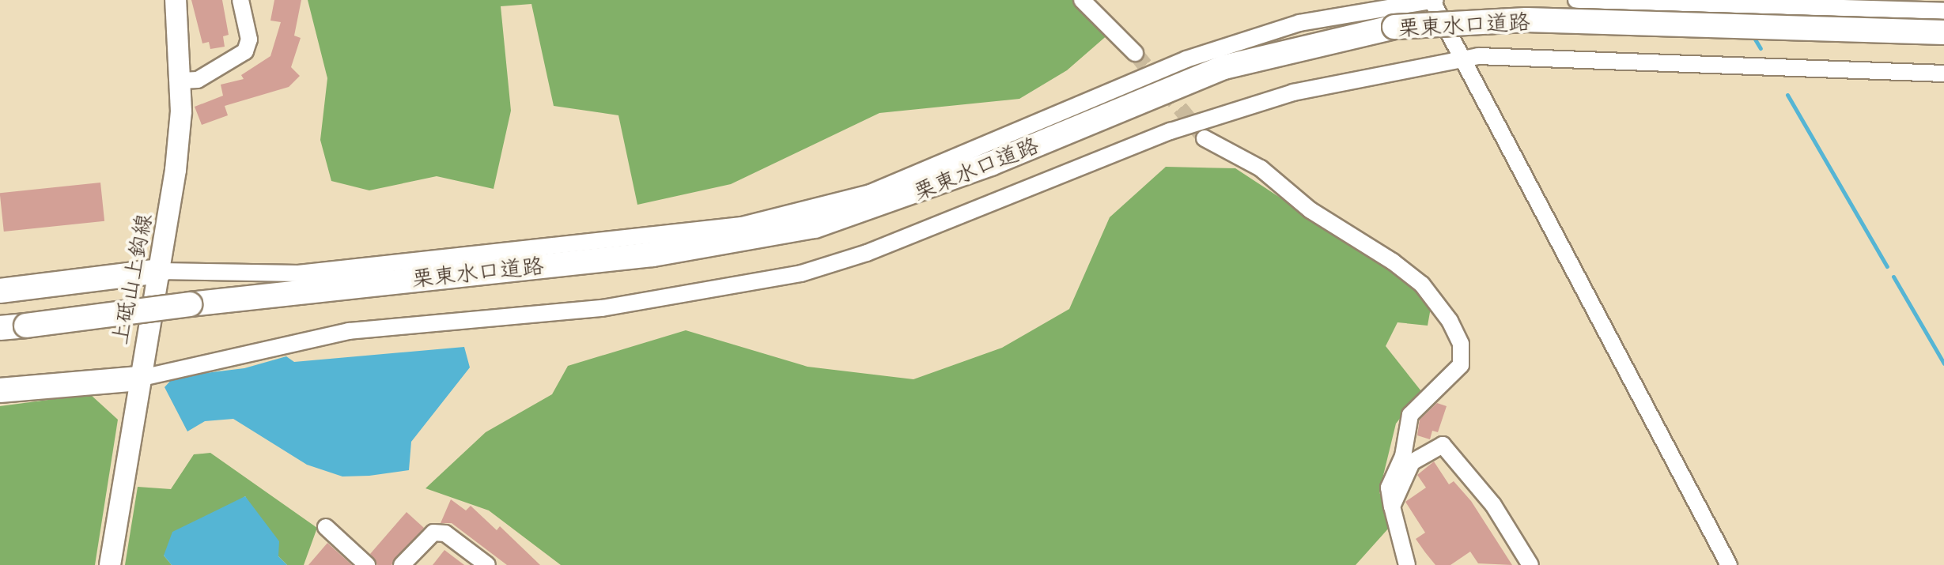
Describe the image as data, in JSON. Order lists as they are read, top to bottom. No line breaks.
{"streets":{"highway":["栗東水口道路"],"main road":["上砥山上鈎線"]}}
